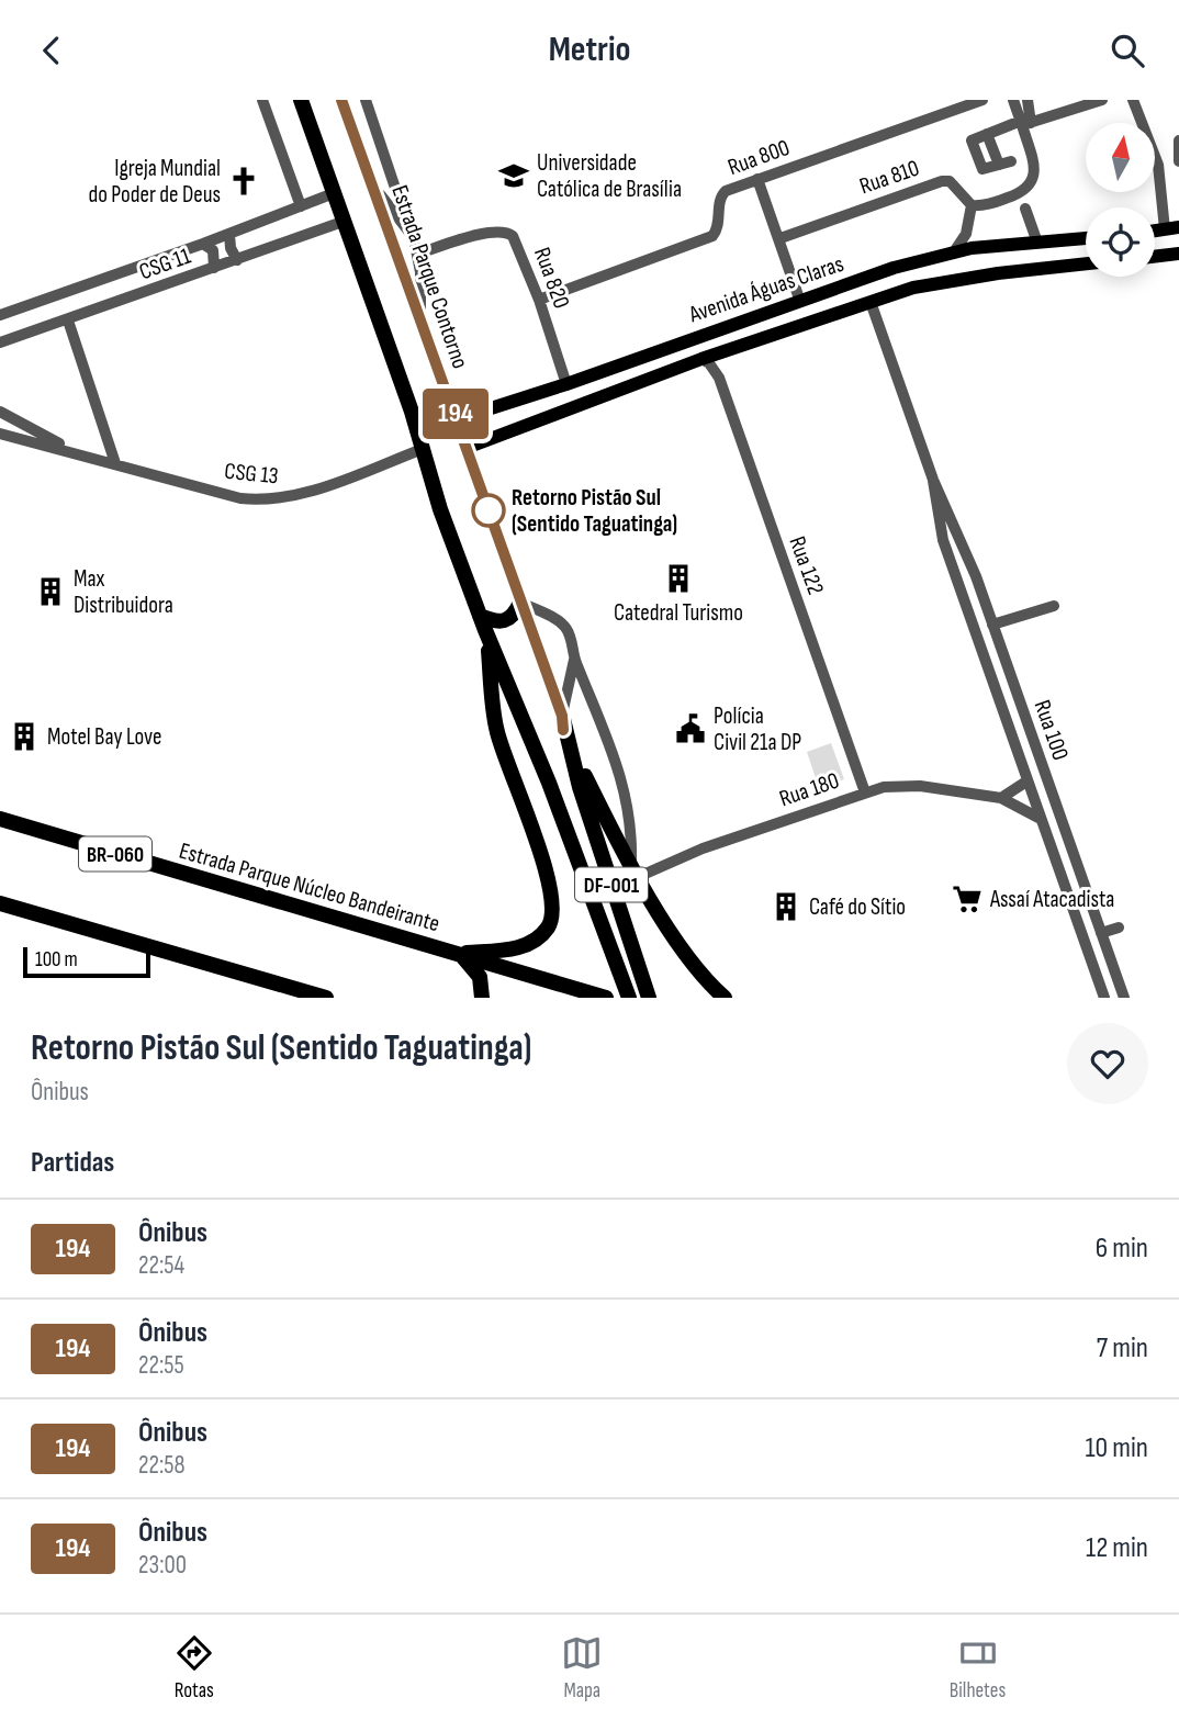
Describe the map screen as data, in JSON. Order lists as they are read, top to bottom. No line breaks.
{"streets":{"highway":["Estrada Parque Contorno","BR-060","DF-001","Estrada Parque Núcleo Bandeirante"],"main road":["Avenida Águas Claras"],"street":["Rua 800","Rua 810","CSG 11","Rua 820","CSG 13","Rua 122","Rua 100","Rua 180"]},"crossings":[["Rua 800","Rua 820"],["CSG 11","DF-001"],["Estrada Parque Contorno","Avenida Águas Claras"],["Estrada Parque Contorno","DF-001"],["Rua 820","Avenida Águas Claras"],["Avenida Águas Claras","Rua 122"],["Avenida Águas Claras","Rua 100"],["CSG 13","DF-001"],["Rua 122","Rua 180"],["Rua 100","Rua 180"]],"places":{"school or university":["Universidade Católica de Brasília"],"church":["Igreja Mundial do Poder de Deus"],"other":["Retorno Pistão Sul (Sentido Taguatinga)"],"building":["Catedral Turismo","Max Distribuidora","Motel Bay Love","Café do Sítio"],"public building":["Polícia Civil 21a DP"],"supermarket":["Assaí Atacadista"]},"lines":["bus line 194"],"scale_bar":"100 m","north":"top","page":{"header":"Metrio","on_map":"194","scale":"100 m","heading":[["Retorno Pistão Sul (Sentido Taguatinga)","Ônibus"],"Partidas"],"list":[{"mark":"194","name":"Ônibus","note":"22:54","value":"6 min"},{"mark":"194","name":"Ônibus","note":"22:55","value":"7 min"},{"mark":"194","name":"Ônibus","note":"22:58","value":"10 min"},{"mark":"194","name":"Ônibus","note":"23:00","value":"12 min"}],"tabs":["Rotas","Mapa","Bilhetes"]}}
